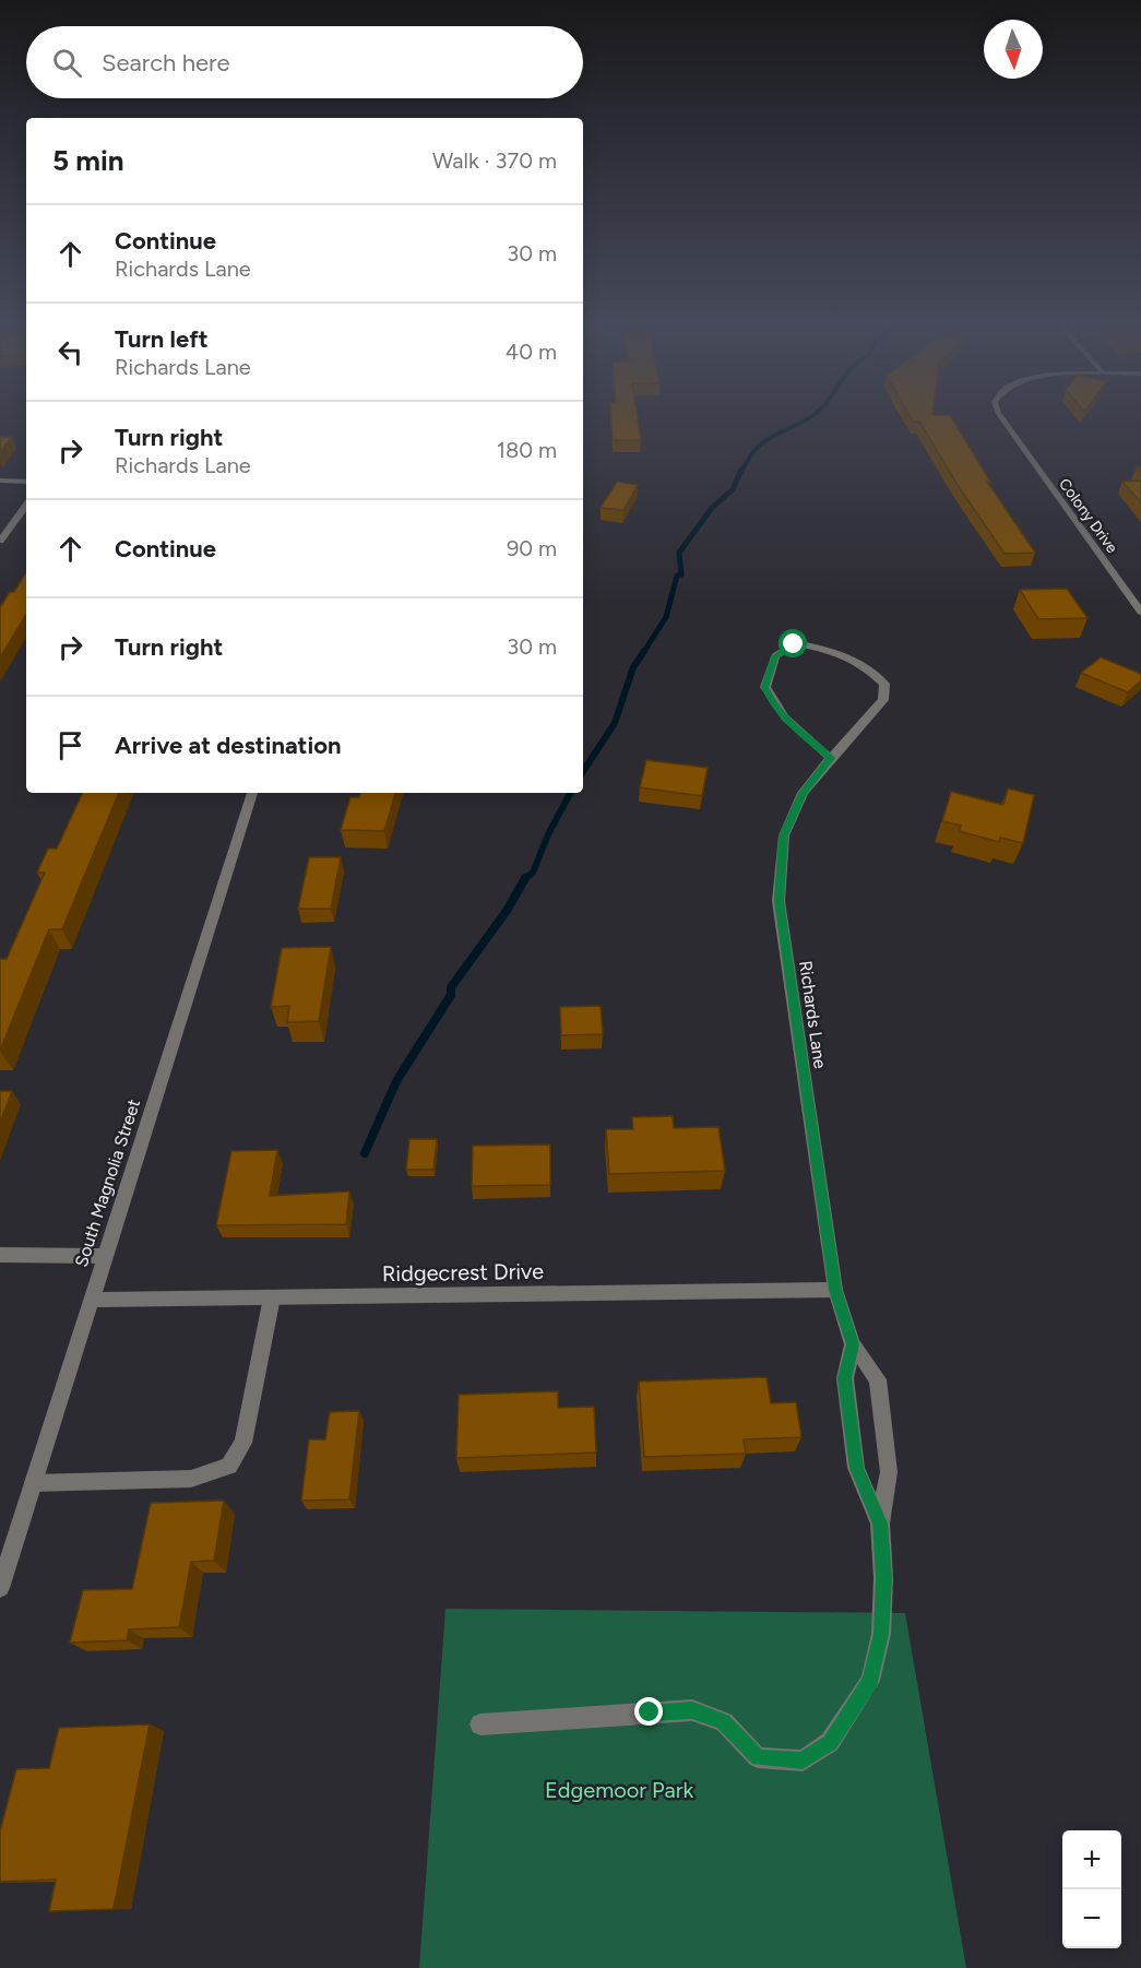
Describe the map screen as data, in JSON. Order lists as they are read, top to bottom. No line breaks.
{"streets":{"street":["Colony Drive","Richards Lane","South Magnolia Street","Ridgecrest Drive"]},"crossings":[["Richards Lane","Ridgecrest Drive"],["South Magnolia Street","Ridgecrest Drive"]],"parks":["Edgemoor Park"],"north":"bottom","page":{"search":"Search here","heading":["5 min","Walk · 370 m"],"list":[["Continue","Richards Lane","30 m"],["Turn left","Richards Lane","40 m"],["Turn right","Richards Lane","180 m"],["Continue","90 m"],["Turn right","30 m"],"Arrive at destination"],"map_buttons":["+","−"]}}
